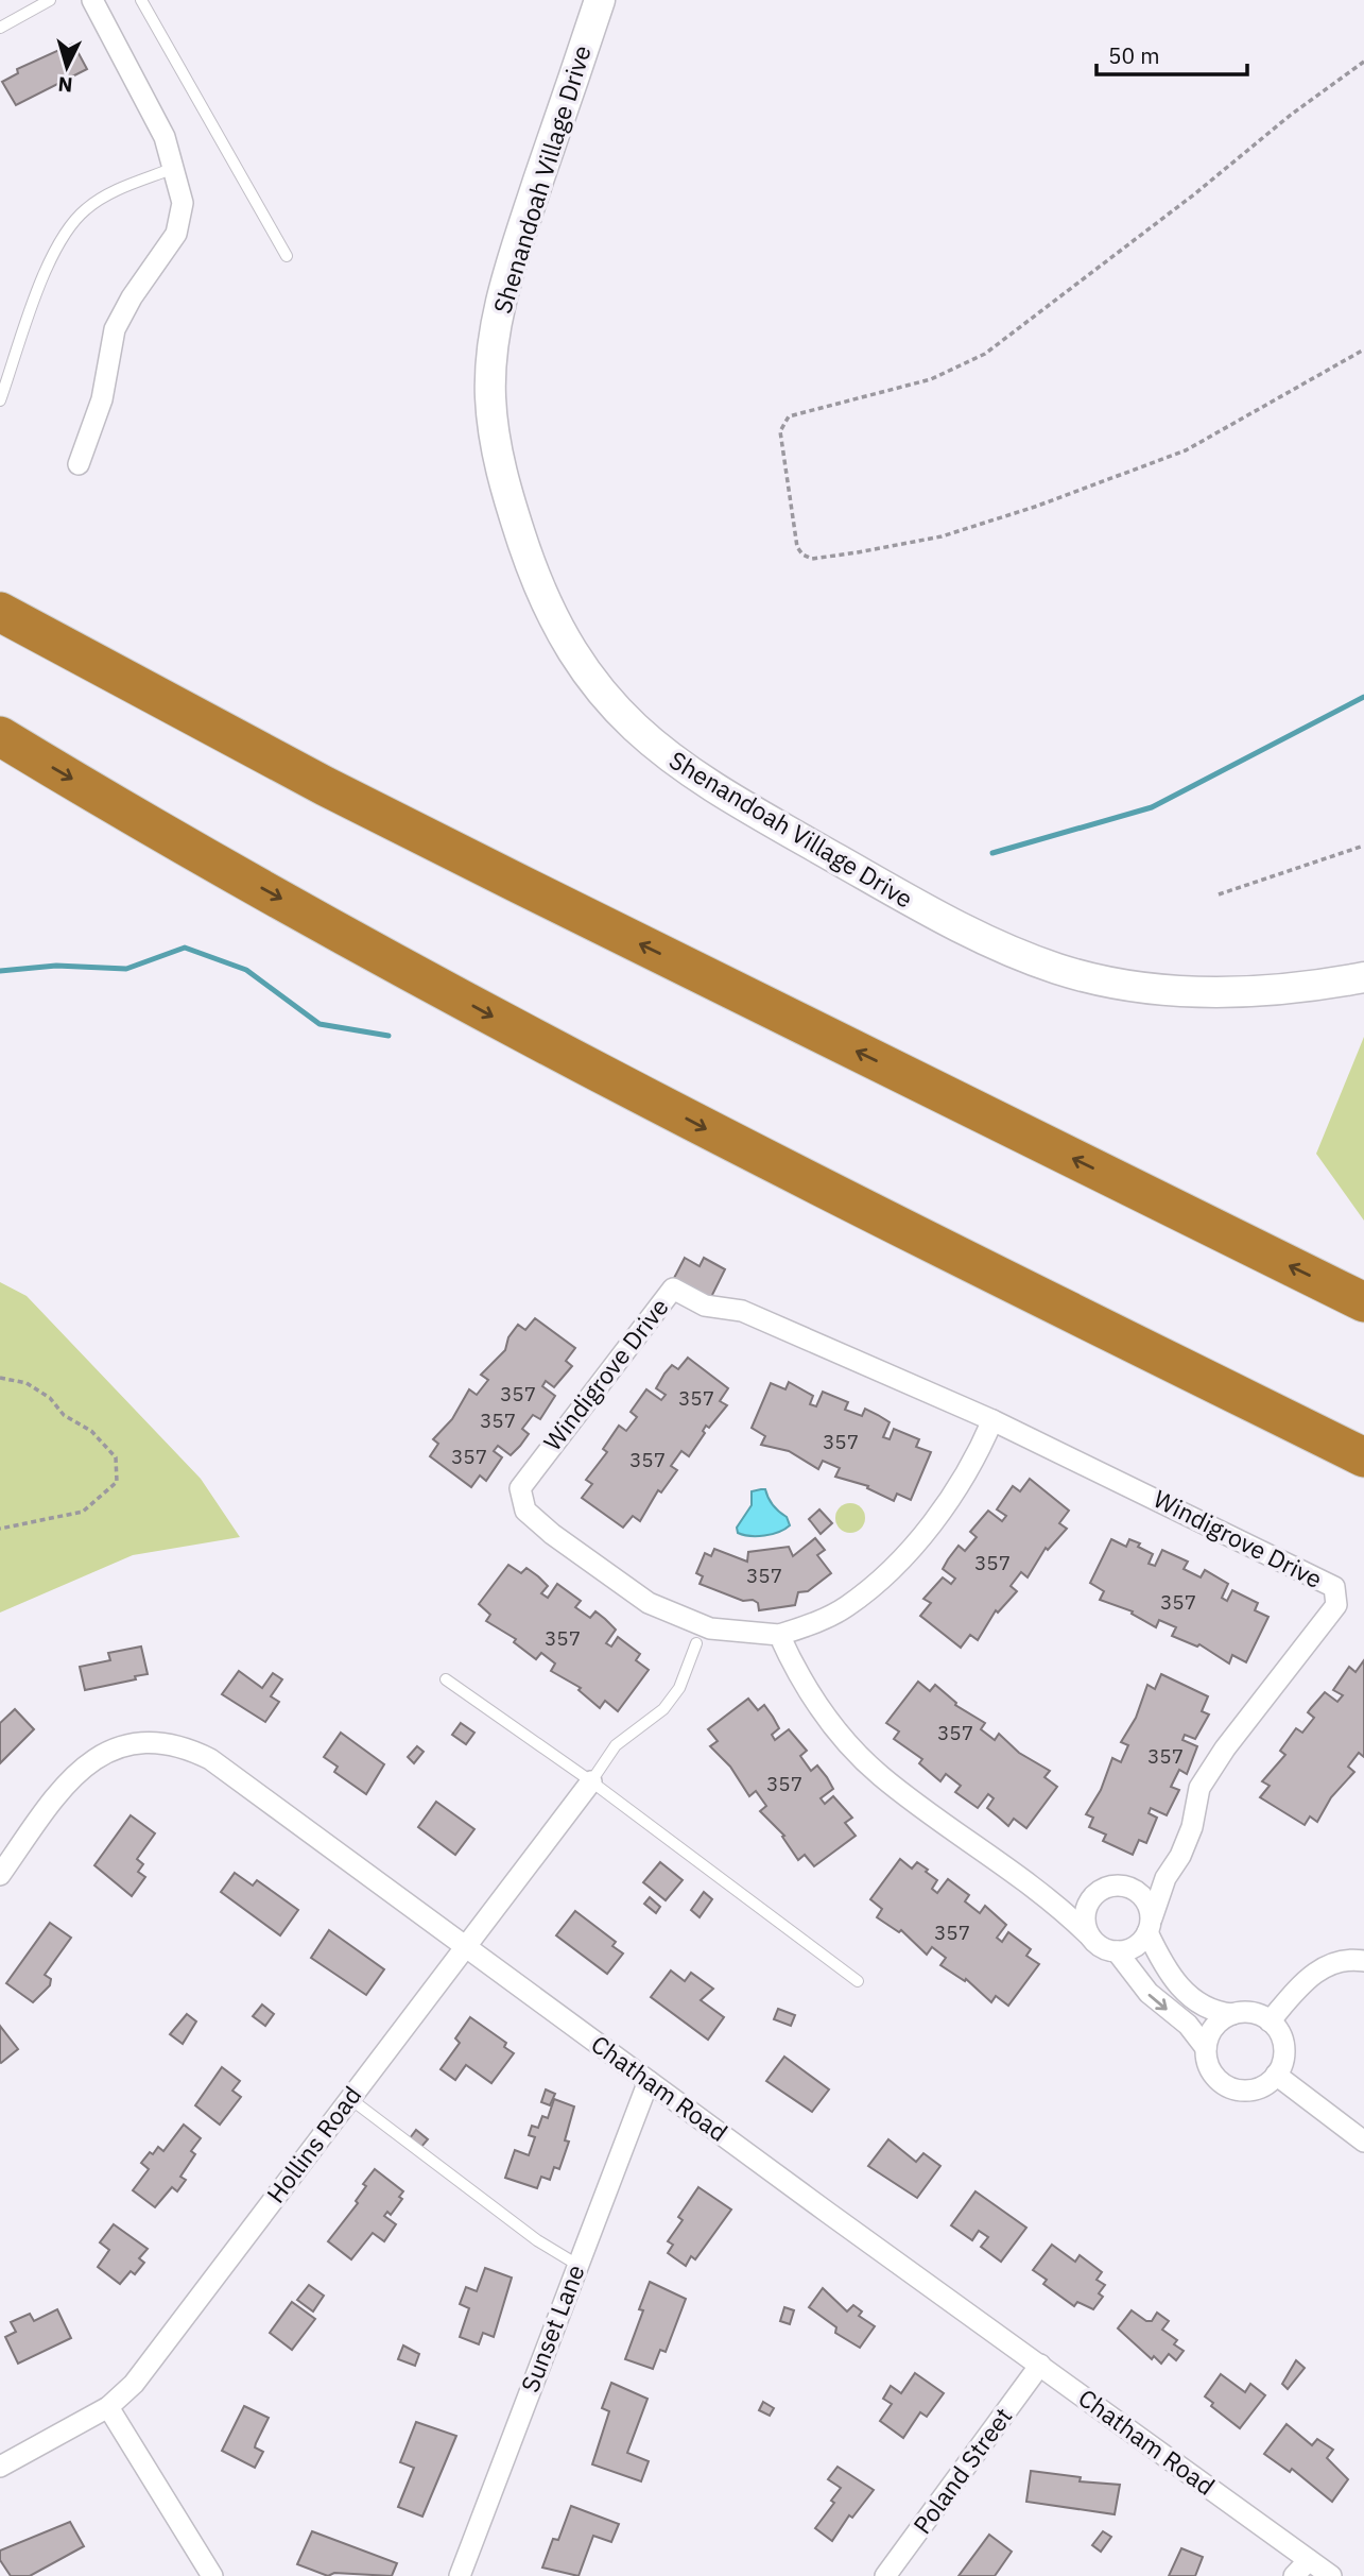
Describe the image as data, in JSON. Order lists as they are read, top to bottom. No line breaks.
{"streets":{"street":["Shenandoah Village Drive","Windigrove Drive","Chatham Road","Hollins Road","Sunset Lane","Poland Street"]},"crossings":[["Chatham Road","Hollins Road"],["Chatham Road","Sunset Lane"],["Chatham Road","Poland Street"]],"house_numbers":["357","357","357","357","357","357","357","357","357","357","357","357","357","357"],"scale_bar":"50 m","north":"bottom"}
